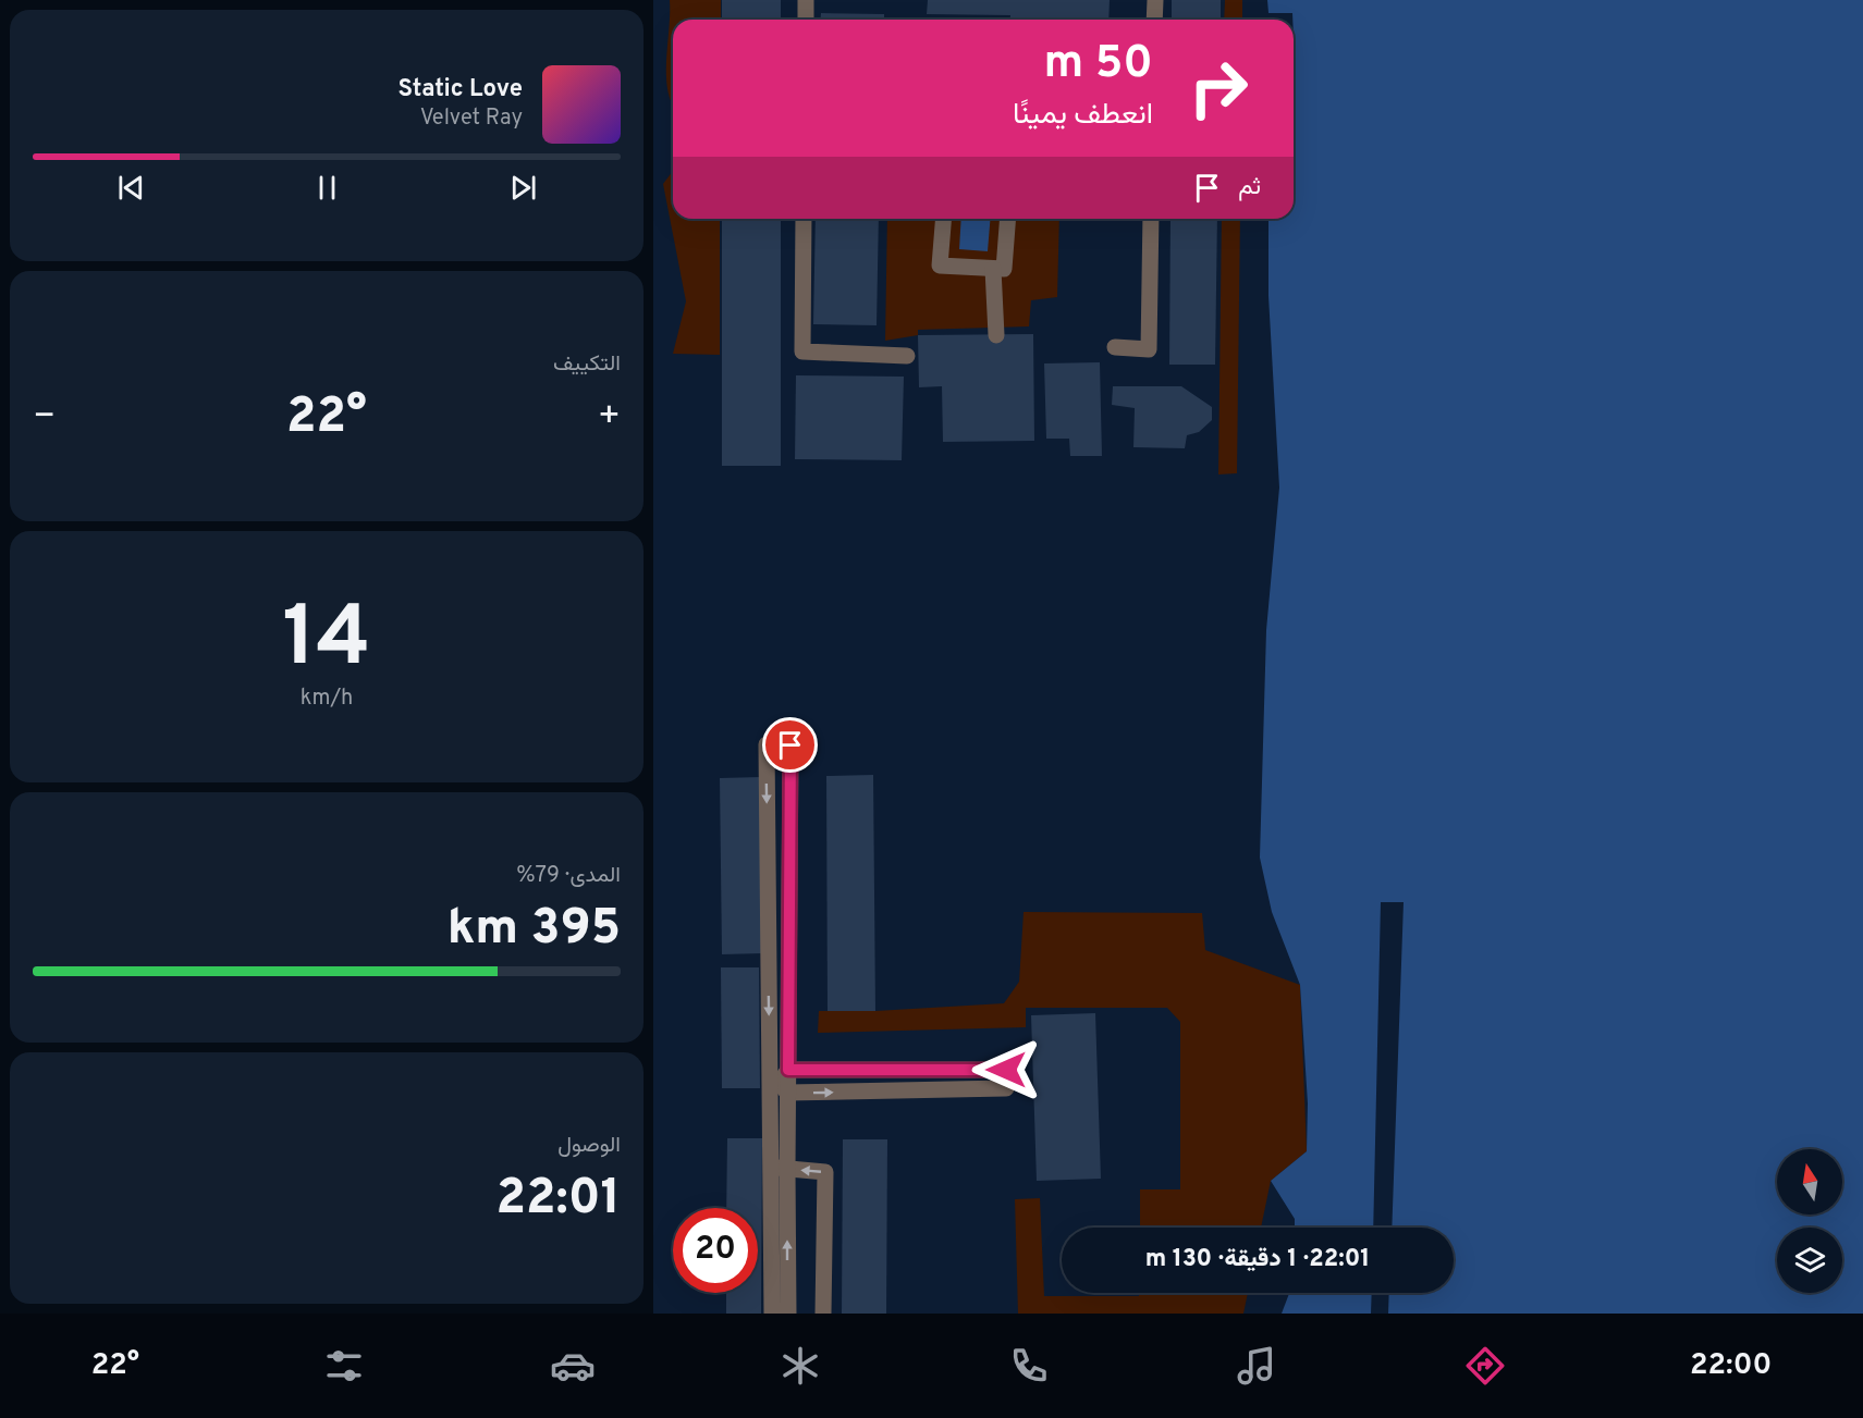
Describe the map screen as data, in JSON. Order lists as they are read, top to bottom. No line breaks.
{"north":"top","page":{"turn":["50 m","انعطف يمينًا"],"song":["Static Love","Velvet Ray"],"then":"ثم","tile":["التكييف",["14","km/h"],["المدى · 79%","395 km"],["الوصول","22:01"]],"heat":["−","22°","+"],"limit":"20","trip":"22:01 · 1 دقيقة · 130 m","tabs":["22:00","22°"]}}
